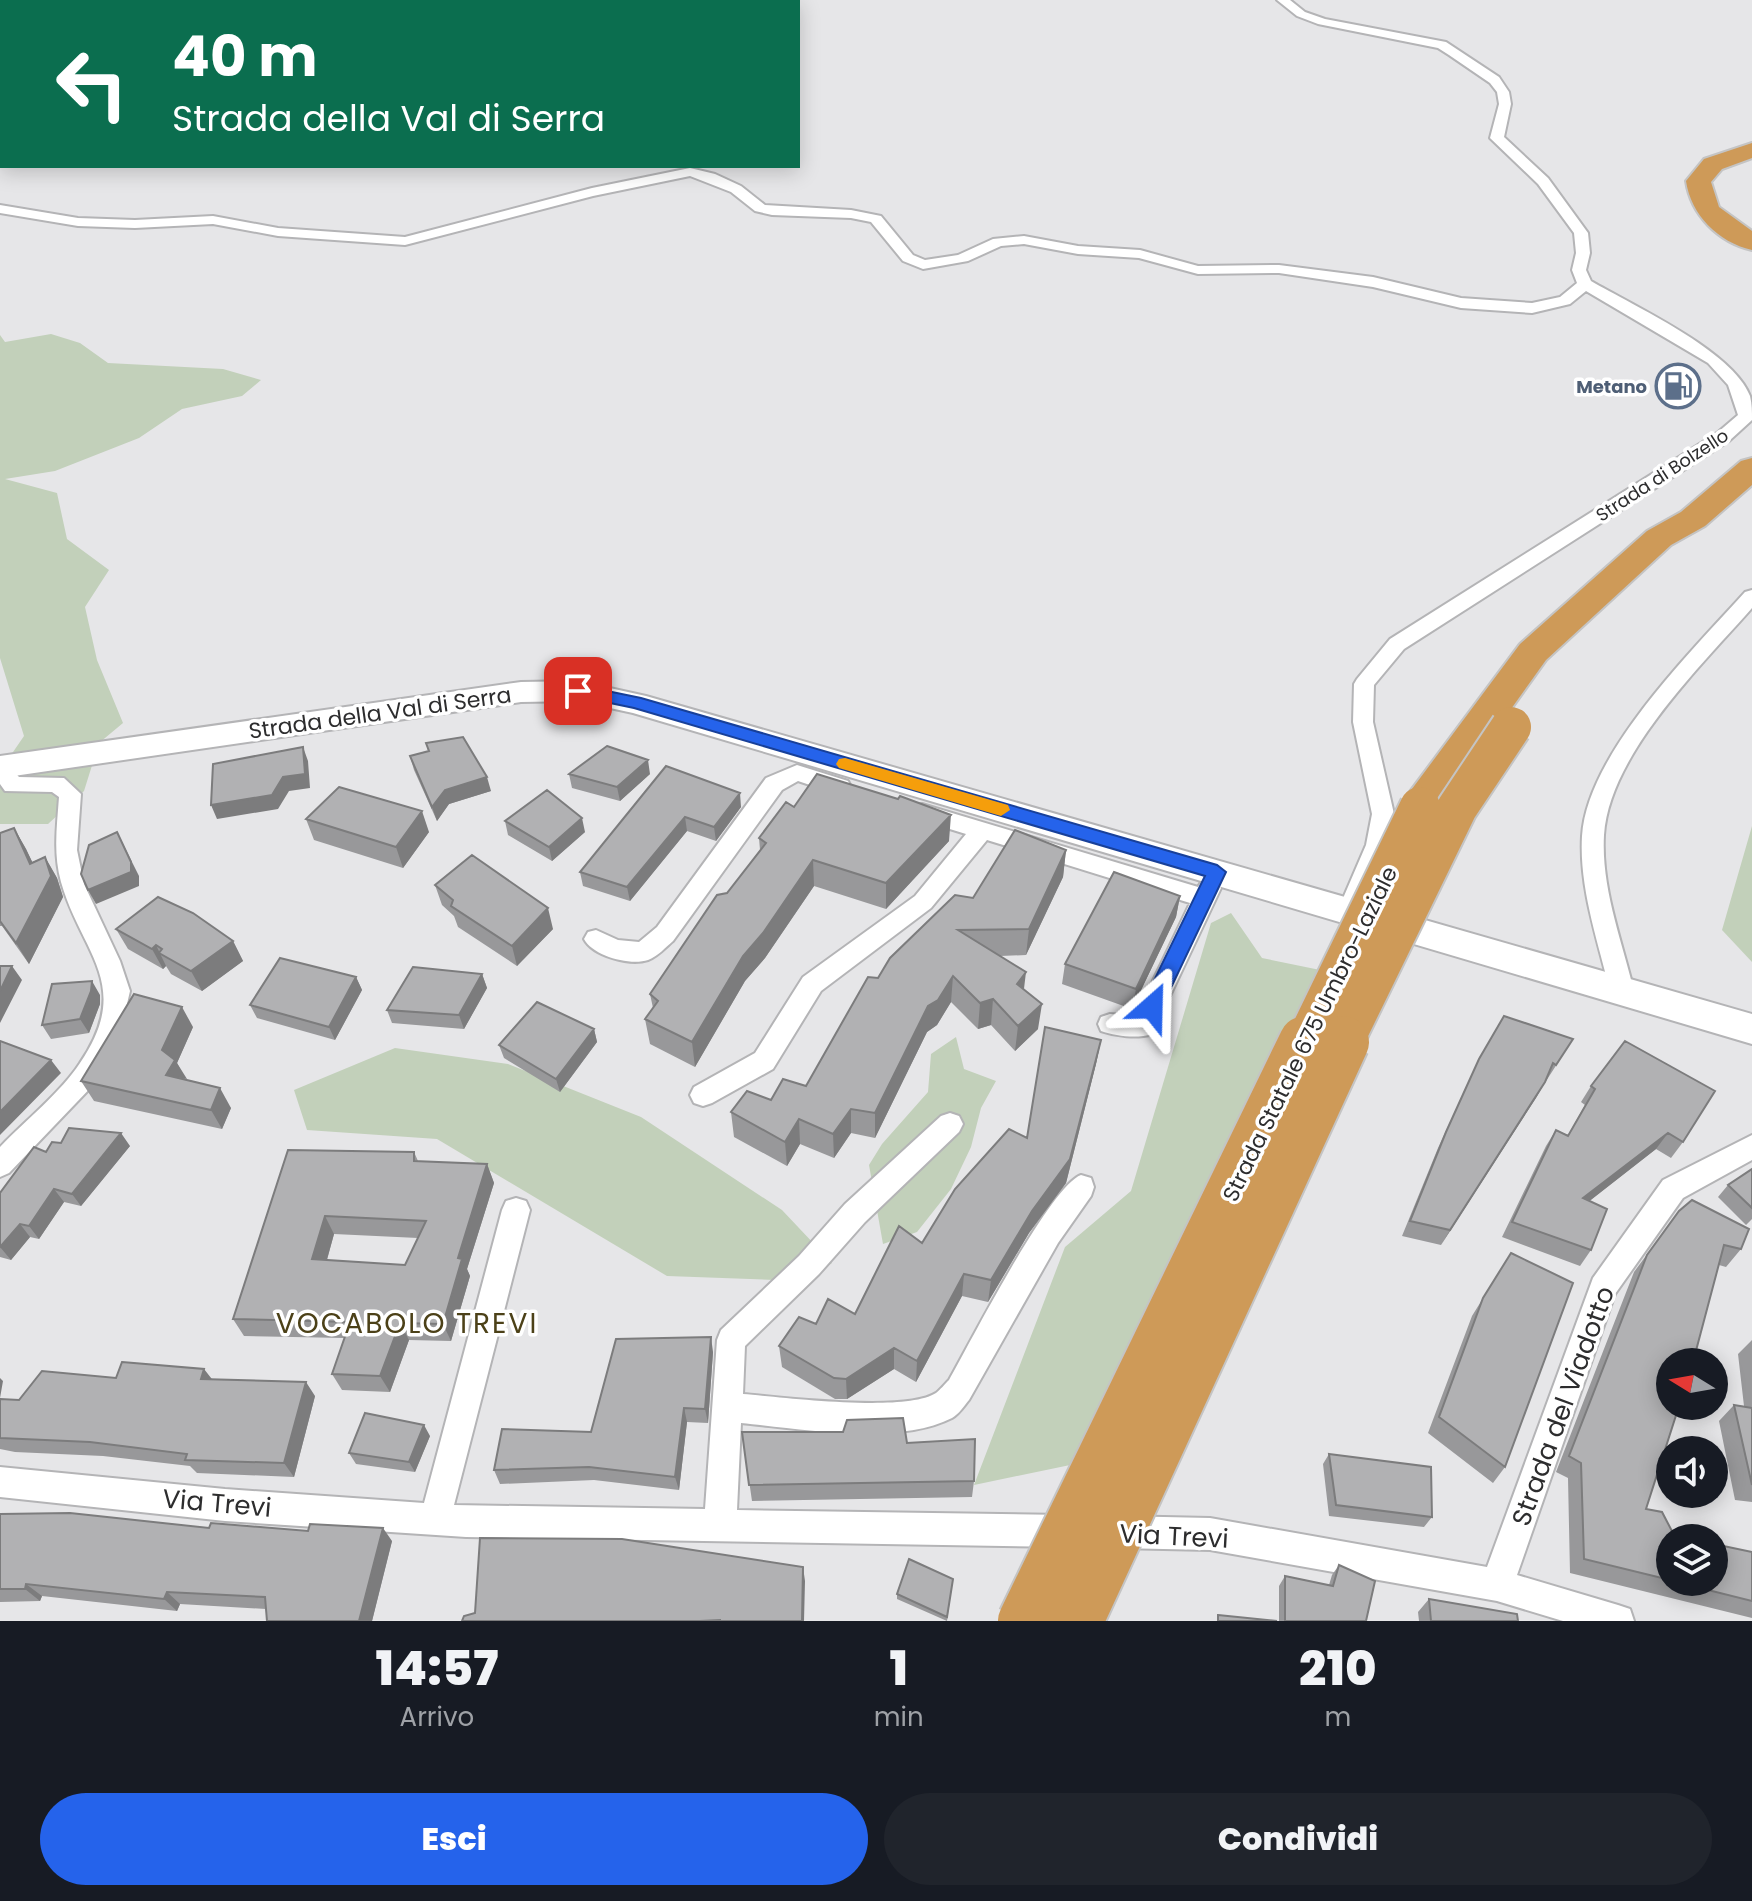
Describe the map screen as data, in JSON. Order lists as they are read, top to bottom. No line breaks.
{"streets":{"highway":["Strada Statale 675 Umbro-Laziale"],"street":["Strada di Bolzello","Strada della Val di Serra","Strada del Viadotto","Via Trevi"]},"crossings":[["Strada di Bolzello","Strada della Val di Serra"],["Strada del Viadotto","Via Trevi"]],"districts":["VOCABOLO TREVI"],"places":{"fuel station":["Metano"]},"north":"left","page":{"turn":["40 m","Strada della Val di Serra"],"eta":["14:57","Arrivo","1","min","210","m"],"buttons":["Esci","Condividi"]}}
